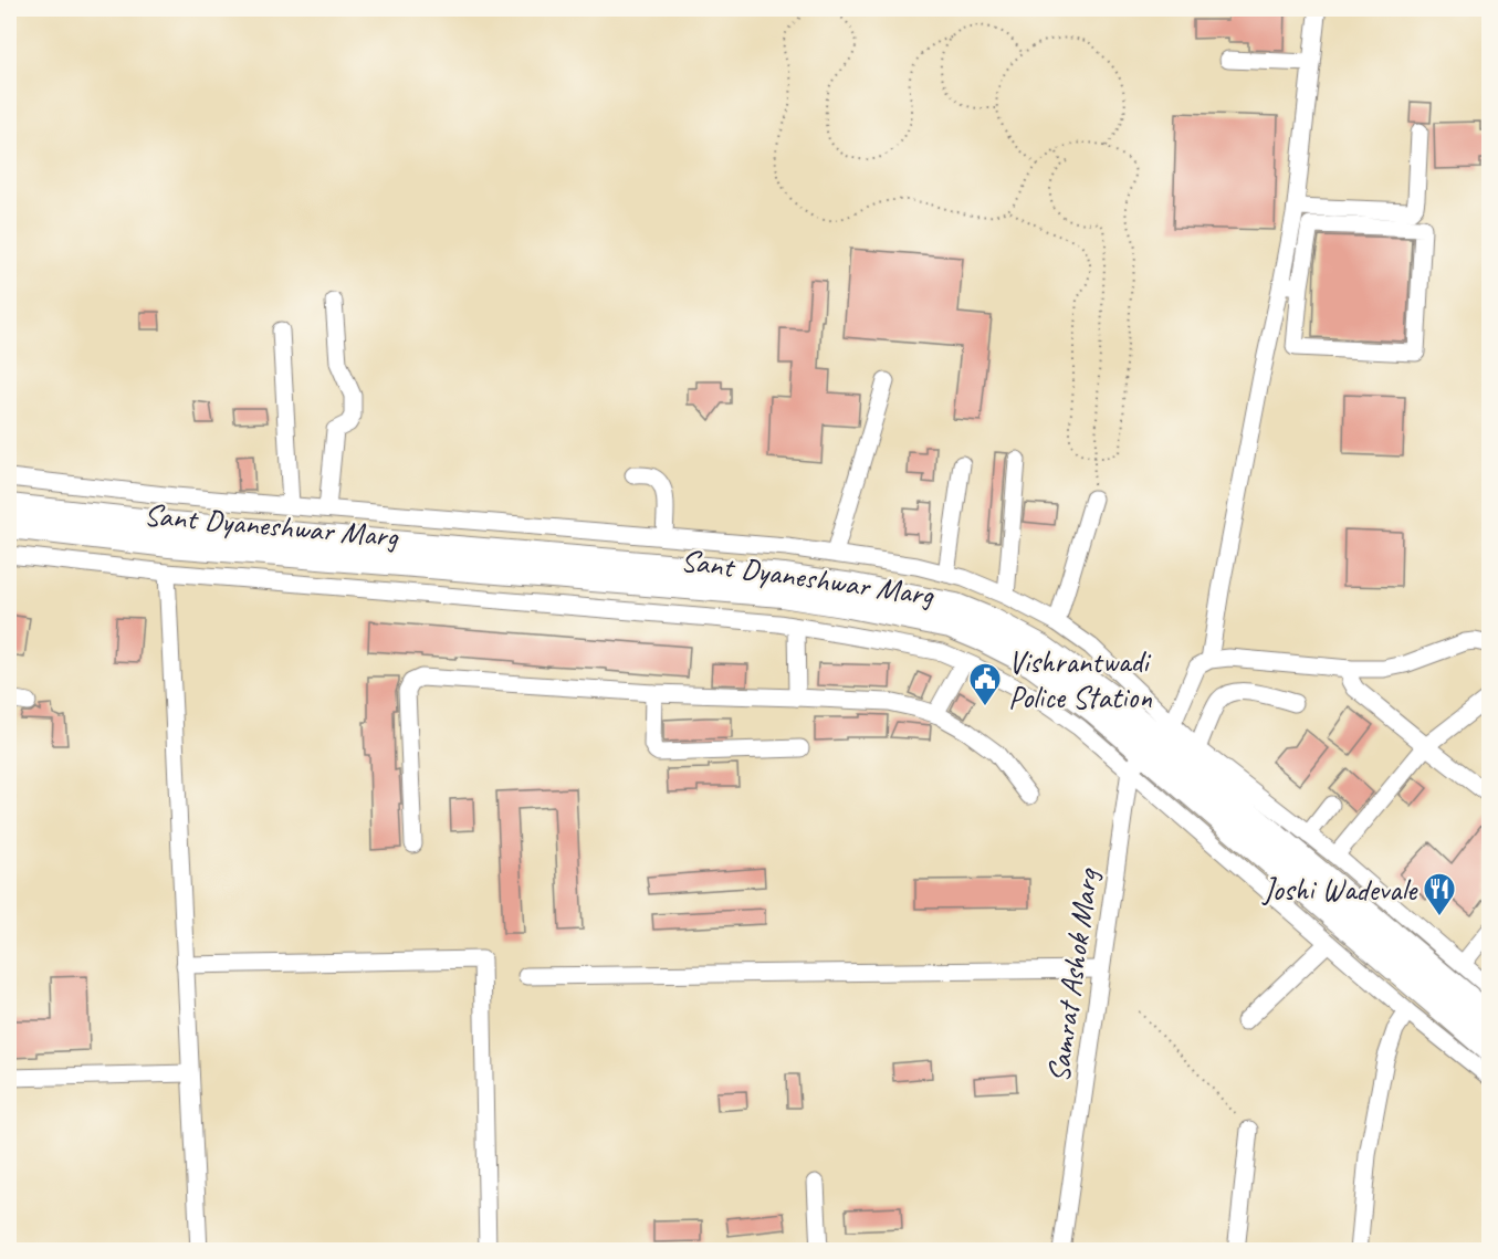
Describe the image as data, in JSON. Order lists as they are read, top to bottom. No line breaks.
{"streets":{"main road":["Sant Dyaneshwar Marg"],"street":["Samrat Ashok Marg"]},"places":{"public building":["Vishrantwadi Police Station"],"restaurant":["Joshi Wadevale"]}}
